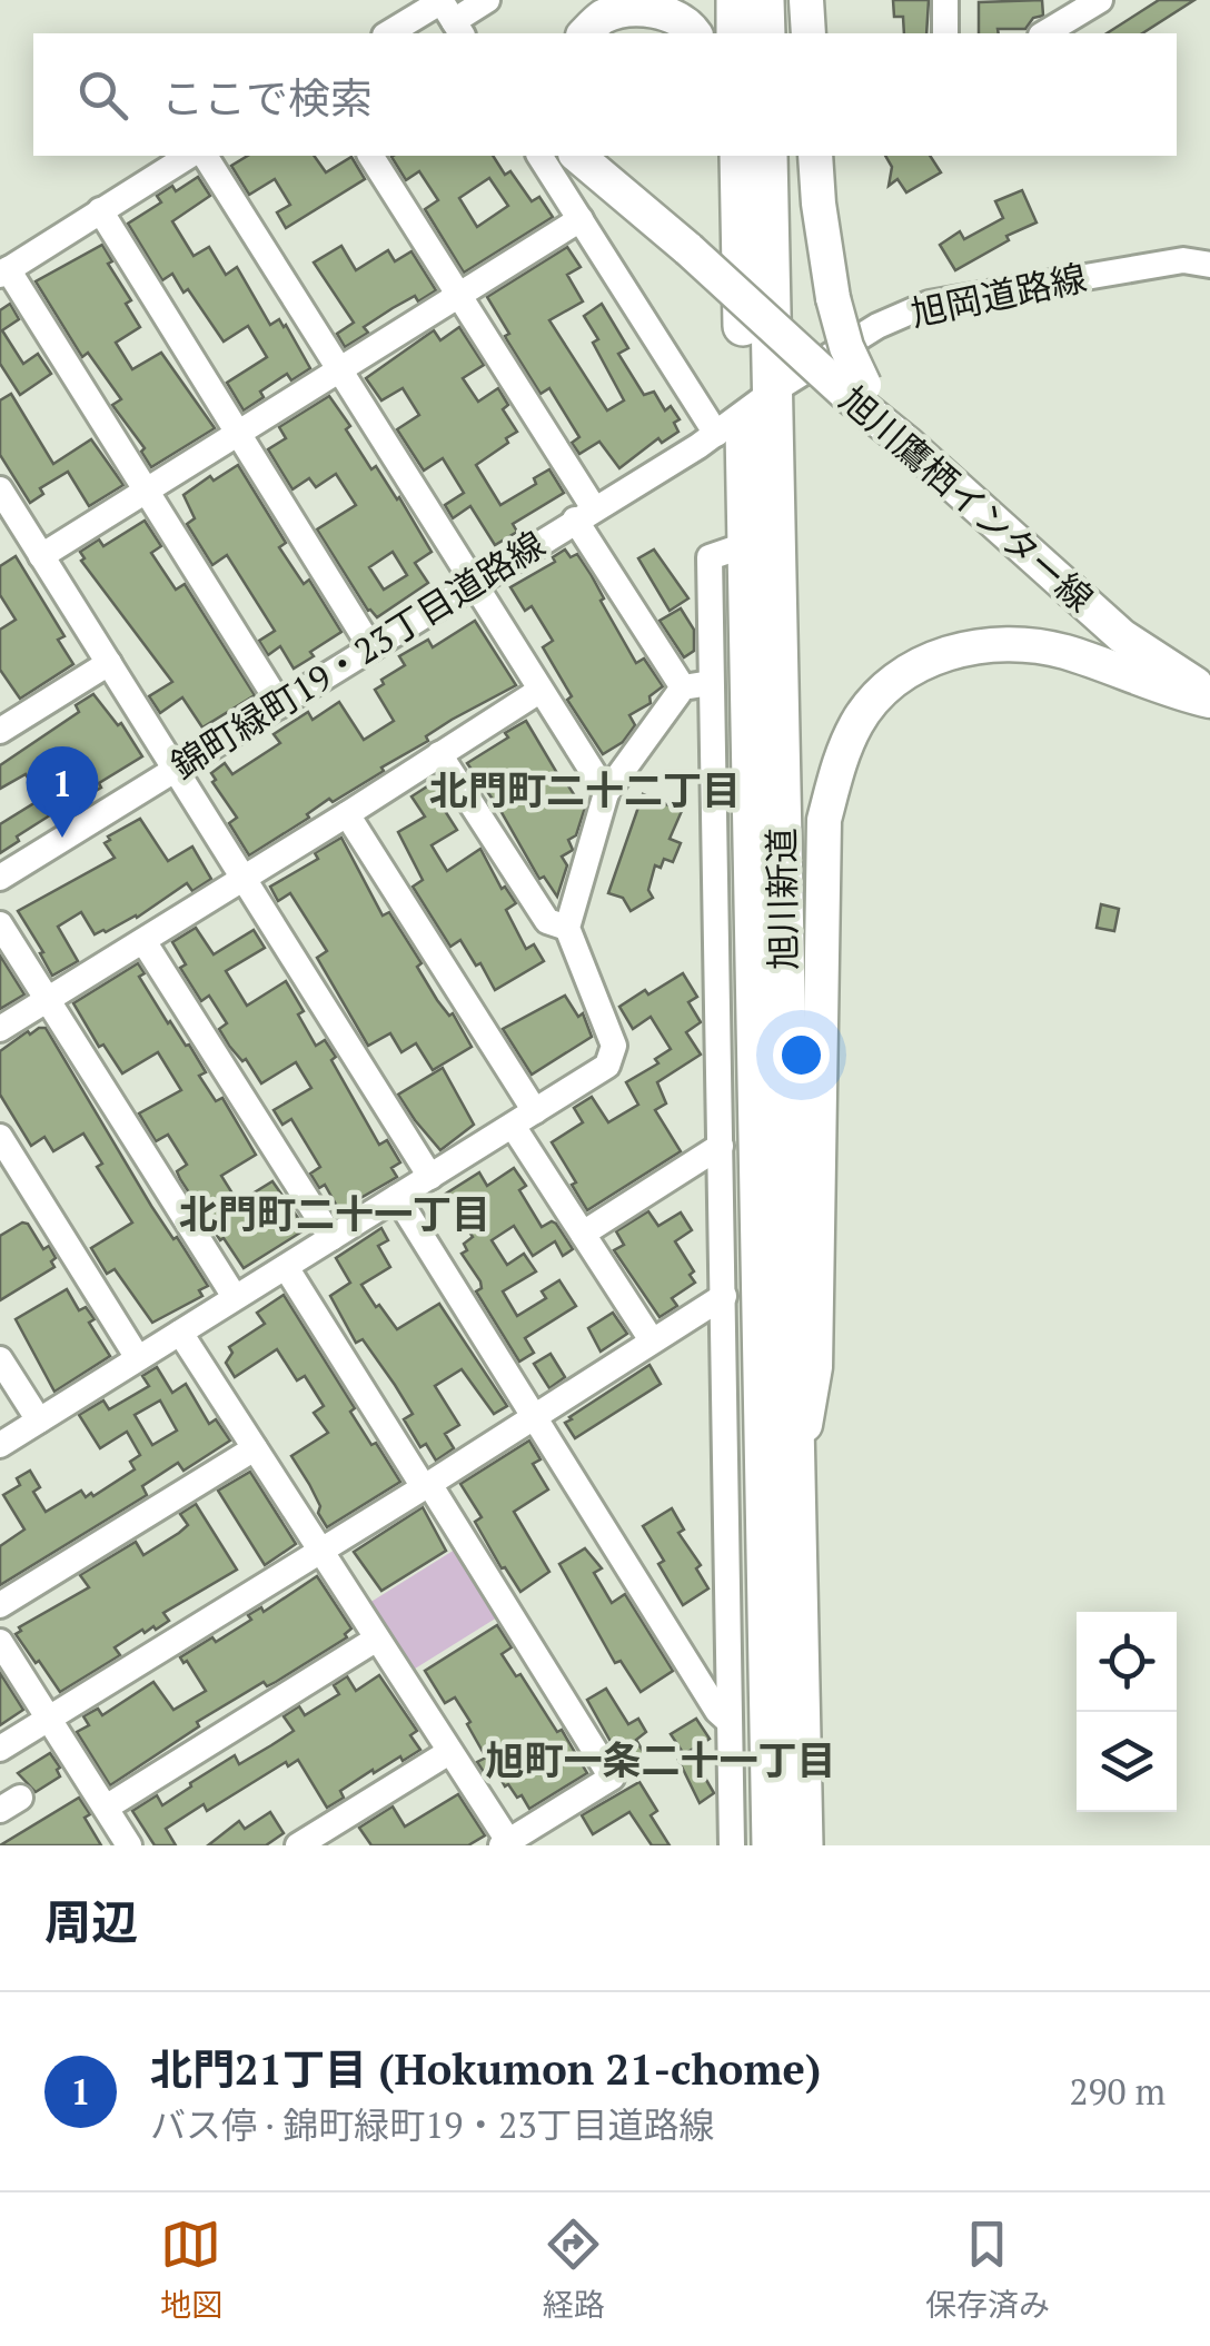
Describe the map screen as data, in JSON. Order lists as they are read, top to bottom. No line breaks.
{"streets":{"highway":["旭川新道"],"main road":["旭川鷹栖インター線"],"street":["旭岡道路線","錦町緑町19・23丁目道路線"]},"crossings":[["旭岡道路線","錦町緑町19・23丁目道路線"],["旭岡道路線","旭川新道"],["錦町緑町19・23丁目道路線","旭川新道"]],"districts":["北門町二十二丁目","北門町二十一丁目","旭町一条二十一丁目"],"page":{"search":"ここで検索","pins":"1","heading":"周辺","list":[{"mark":"1","name":"北門21丁目 (Hokumon 21-chome)","note":"バス停 · 錦町緑町19・23丁目道路線","value":"290 m"}],"nav":["地図","経路","保存済み"]}}
